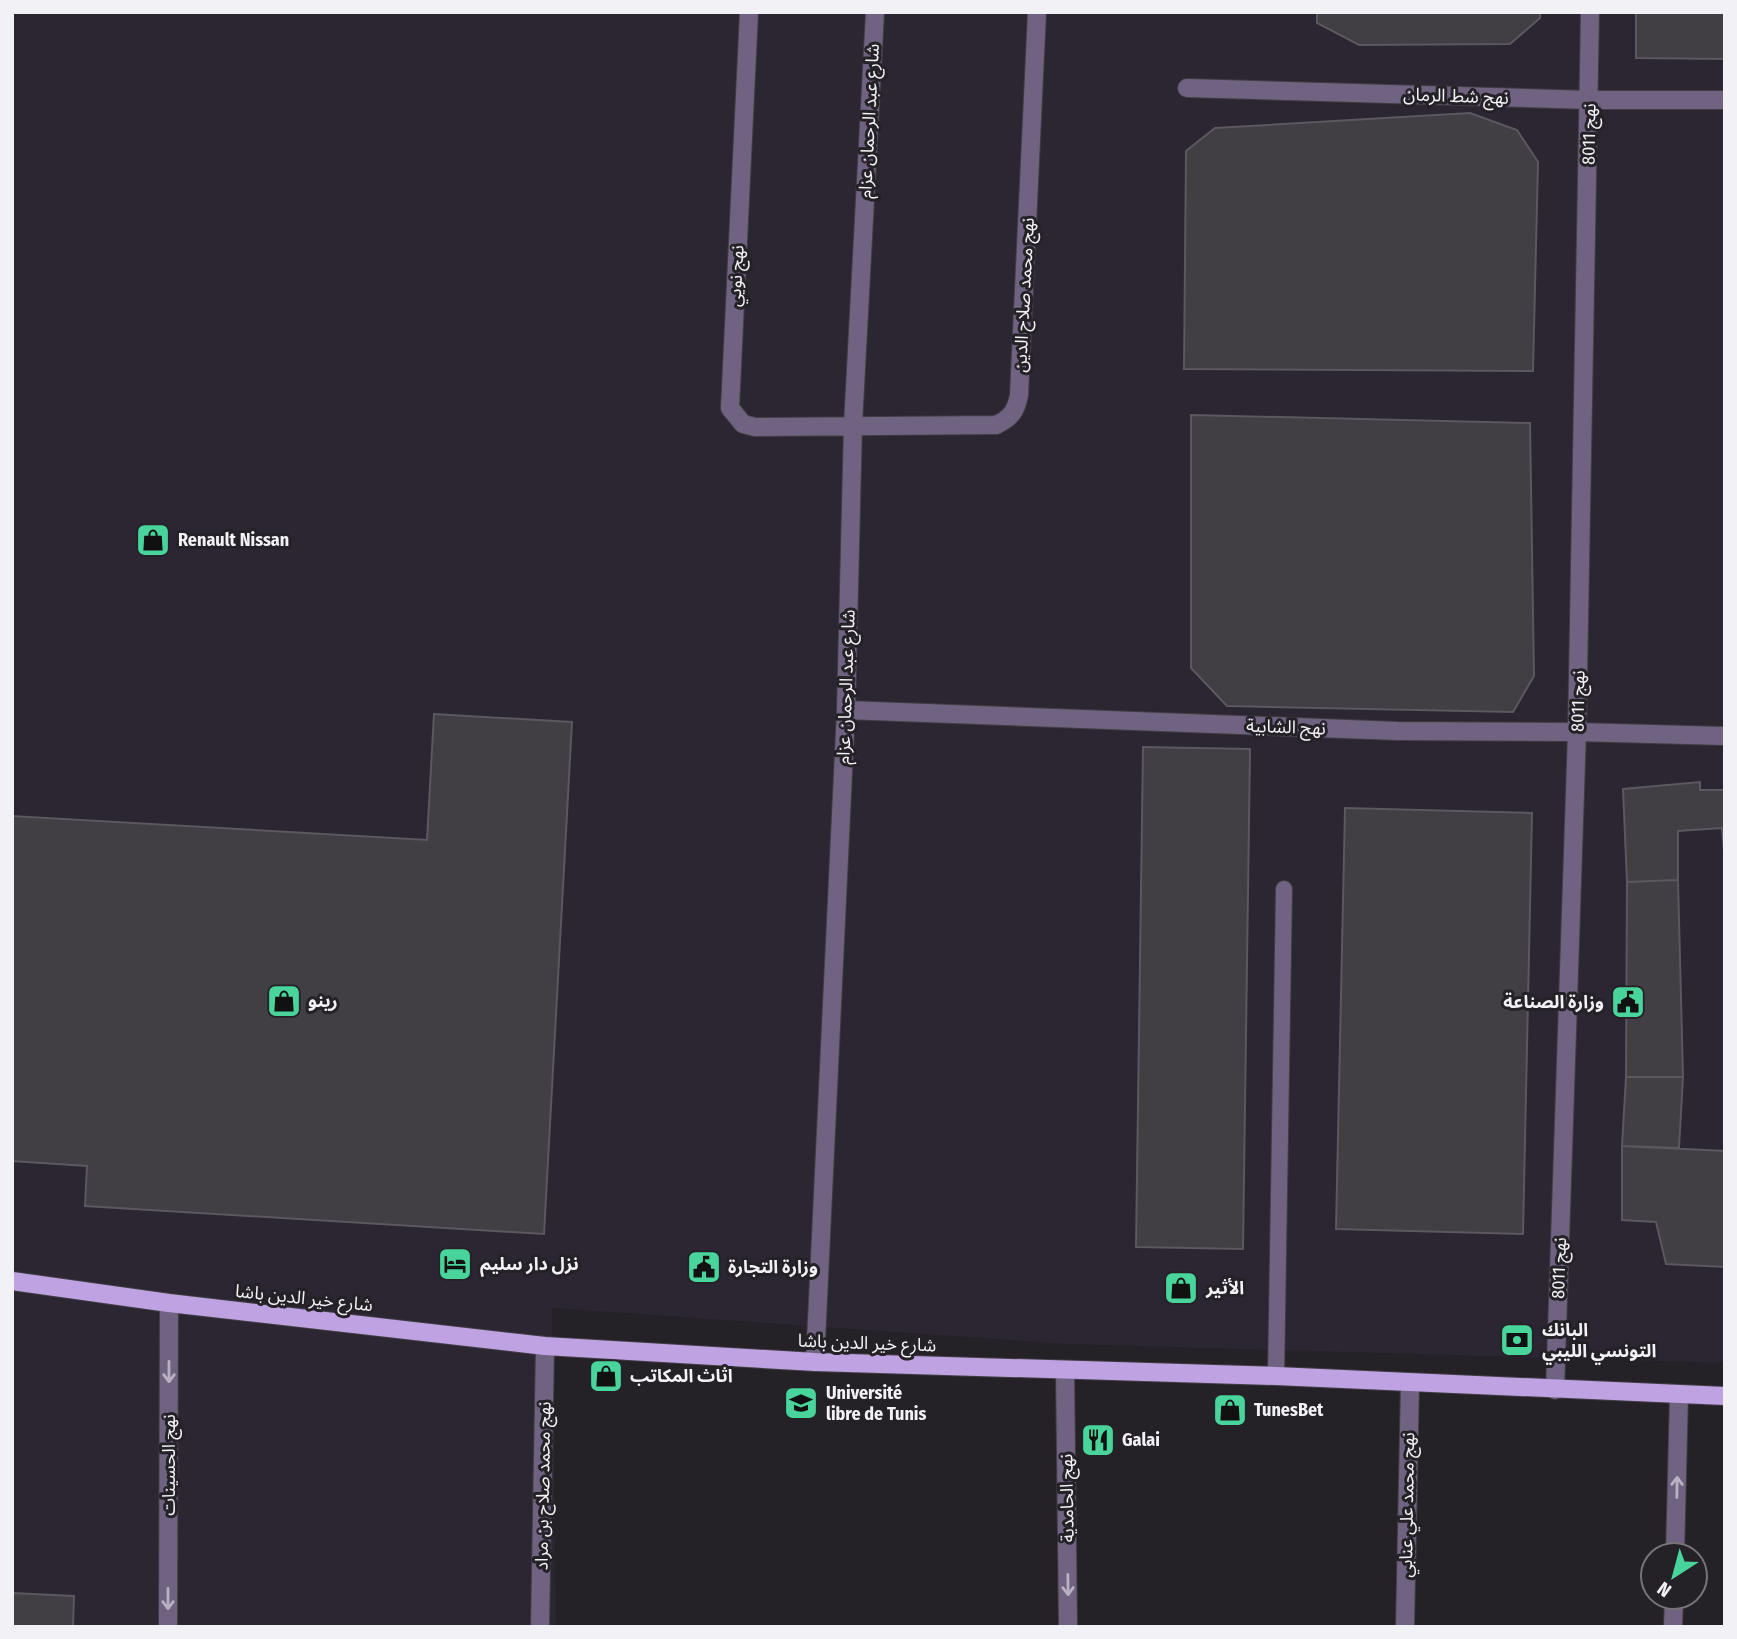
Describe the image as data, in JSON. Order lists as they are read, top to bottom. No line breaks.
{"streets":{"main road":["شارع خير الدين باشا"],"street":["نهج شط الرمان","شارع عبد الرحمان عزام","نهج 8011","نهج نويي","نهج محمد صلاح الدين","نهج الشابية","نهج الحسينات","نهج محمد صلاح بن مراد","نهج الحامدية","نهج محمد علي عنابي"]},"crossings":[["نهج شط الرمان","نهج 8011"],["شارع عبد الرحمان عزام","نهج نويي"],["شارع عبد الرحمان عزام","نهج محمد صلاح الدين"],["شارع عبد الرحمان عزام","نهج الشابية"],["شارع عبد الرحمان عزام","شارع خير الدين باشا"],["نهج 8011","نهج الشابية"],["نهج 8011","شارع خير الدين باشا"],["نهج نويي","نهج محمد صلاح الدين"],["شارع خير الدين باشا","نهج الحسينات"],["شارع خير الدين باشا","نهج محمد صلاح بن مراد"],["شارع خير الدين باشا","نهج الحامدية"],["شارع خير الدين باشا","نهج محمد علي عنابي"]],"one_way":["نهج الحسينات","نهج الحامدية"],"places":{"shop":["Renault Nissan","رينو","الأثير","اثاث المكاتب","TunesBet"],"public building":["وزارة الصناعة","وزارة التجارة"],"hotel":["نزل دار سليم"],"bank":["البانك التونسي الليبي"],"school or university":["Université libre de Tunis"],"restaurant":["Galai"]},"north":"bottom left"}
